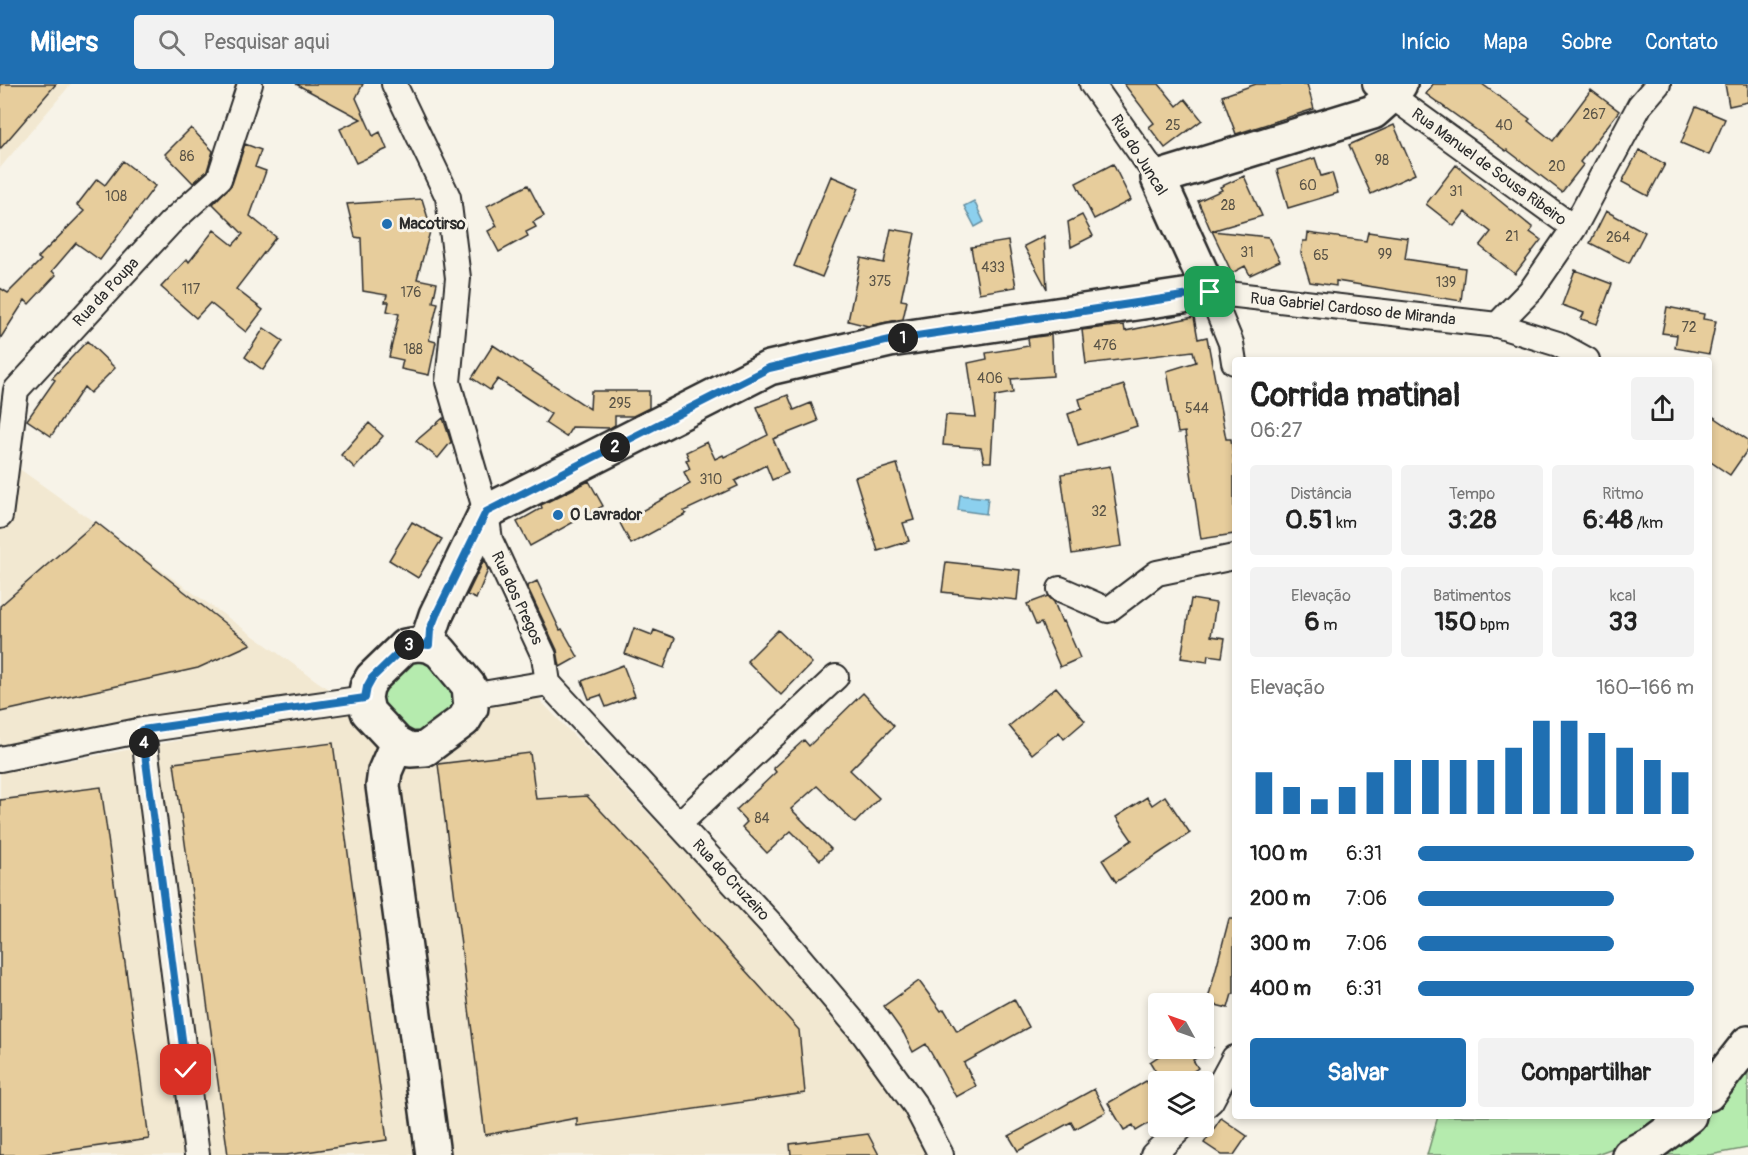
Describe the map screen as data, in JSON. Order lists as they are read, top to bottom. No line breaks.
{"streets":{"street":["Rua do Juncal","Rua Manuel de Sousa Ribeiro","Rua da Poupa","Rua Gabriel Cardoso de Miranda","Rua dos Pregos","Rua do Cruzeiro"]},"crossings":[["Rua do Juncal","Rua Gabriel Cardoso de Miranda"],["Rua dos Pregos","Rua do Cruzeiro"]],"places":["Macotirso","O Lavrador"],"house_numbers":["267","25","40","86","98","20","60","31","108","28","21","264","31","99","65","433","375","139","117","176","72","476","188","406","295","544","310","32","84"],"north":"top left","page":{"header":"Milers","search":"Pesquisar aqui","nav":["Início","Mapa","Sobre","Contato"],"pins":["1","2","3","4"],"heading":["Corrida matinal","06:27"],"stats":[["Distância","0.51 km"],["Tempo","3:28"],["Ritmo","6:48 /km"],["Elevação","6 m"],["Batimentos","150 bpm"],["kcal","33"]],"chart":["Elevação","160–166 m"],"list":[{"name":"100 m","note":"6:31"},{"name":"200 m","note":"7:06"},{"name":"300 m","note":"7:06"},{"name":"400 m","note":"6:31"}],"buttons":["Salvar","Compartilhar"]}}
